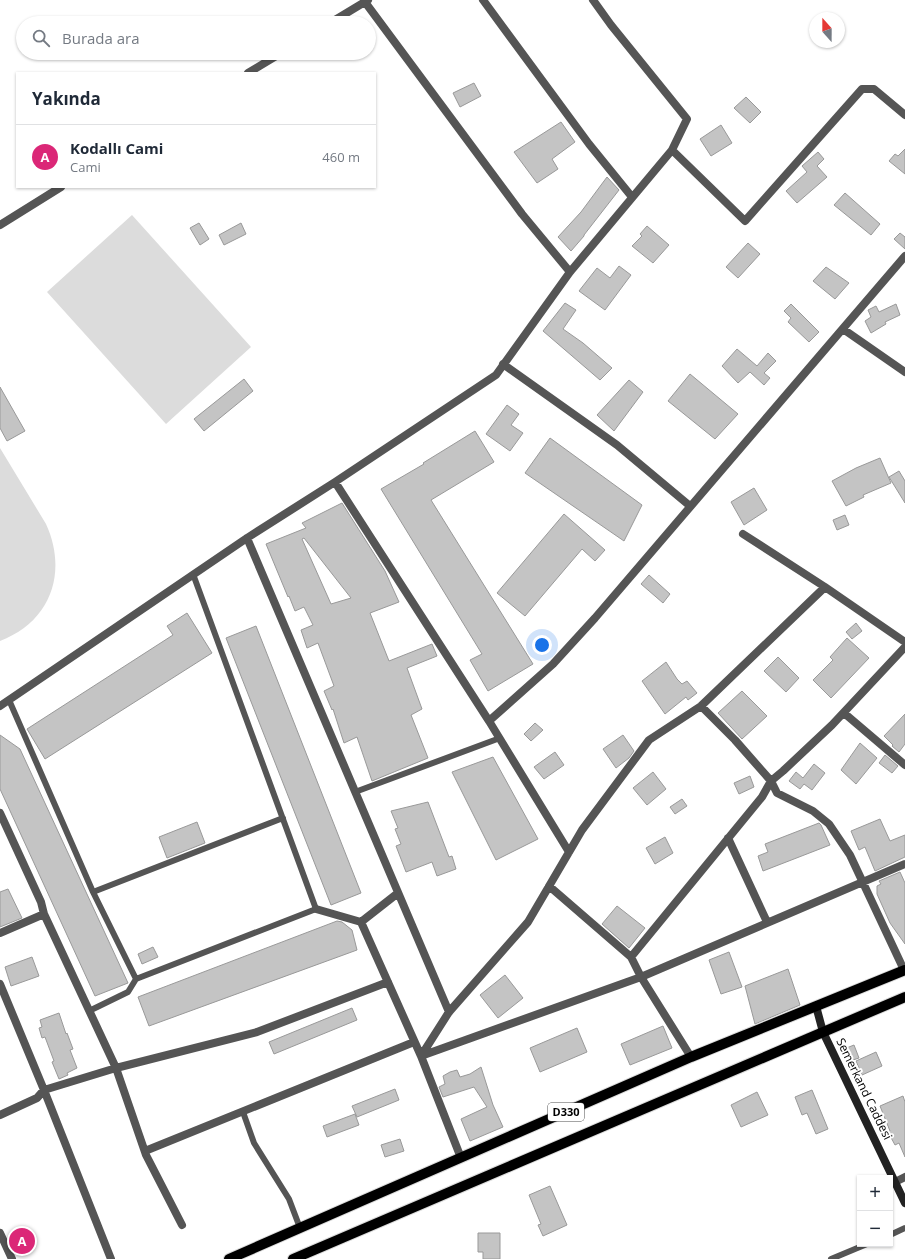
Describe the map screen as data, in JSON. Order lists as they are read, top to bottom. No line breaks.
{"streets":{"main road":["D330"],"street":["Semerkand Caddesi"]},"crossings":[["Semerkand Caddesi","D330"]],"north":"top","page":{"search":"Burada ara","heading":"Yakında","list":[{"mark":"A","name":"Kodallı Cami","note":"Cami","value":"460 m"}],"map_buttons":["+","−"],"pins":"A"}}
